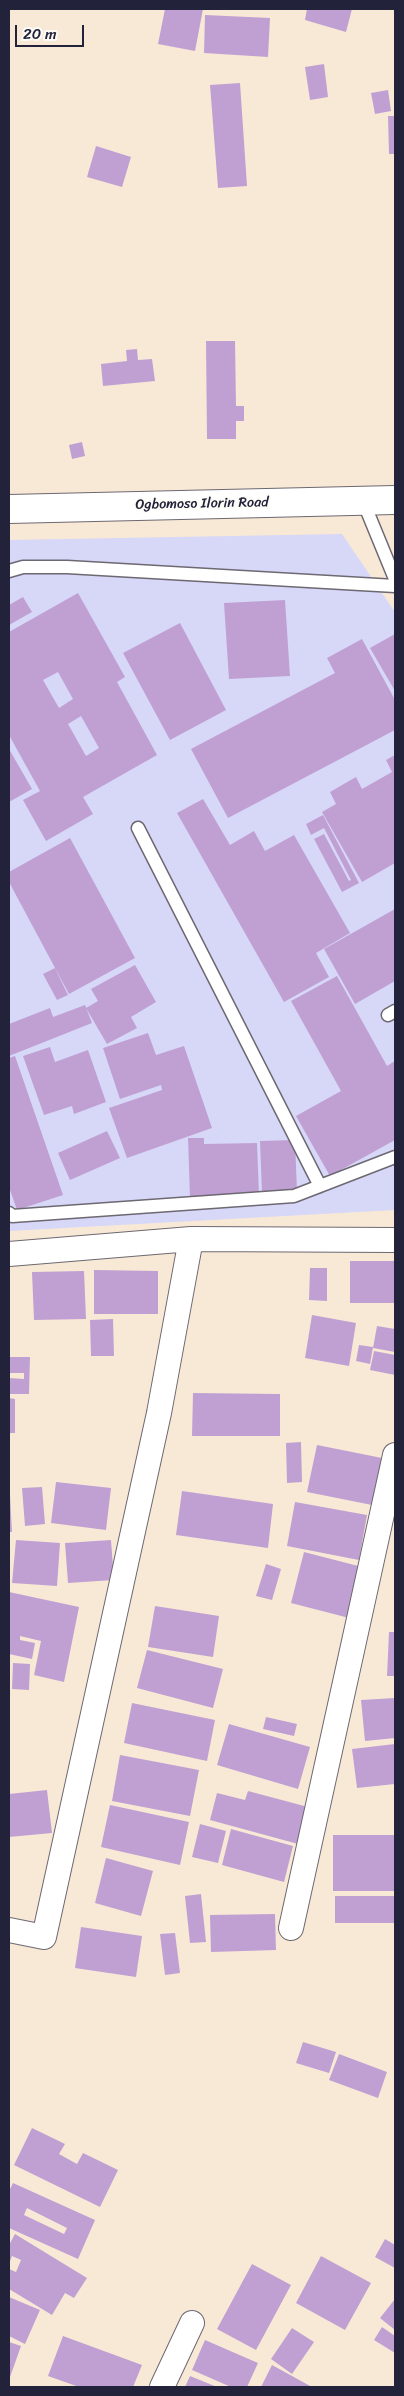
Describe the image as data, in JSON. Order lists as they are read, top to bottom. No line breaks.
{"streets":{"highway":["Ogbomoso Ilorin Road"]},"scale_bar":"20 m"}
